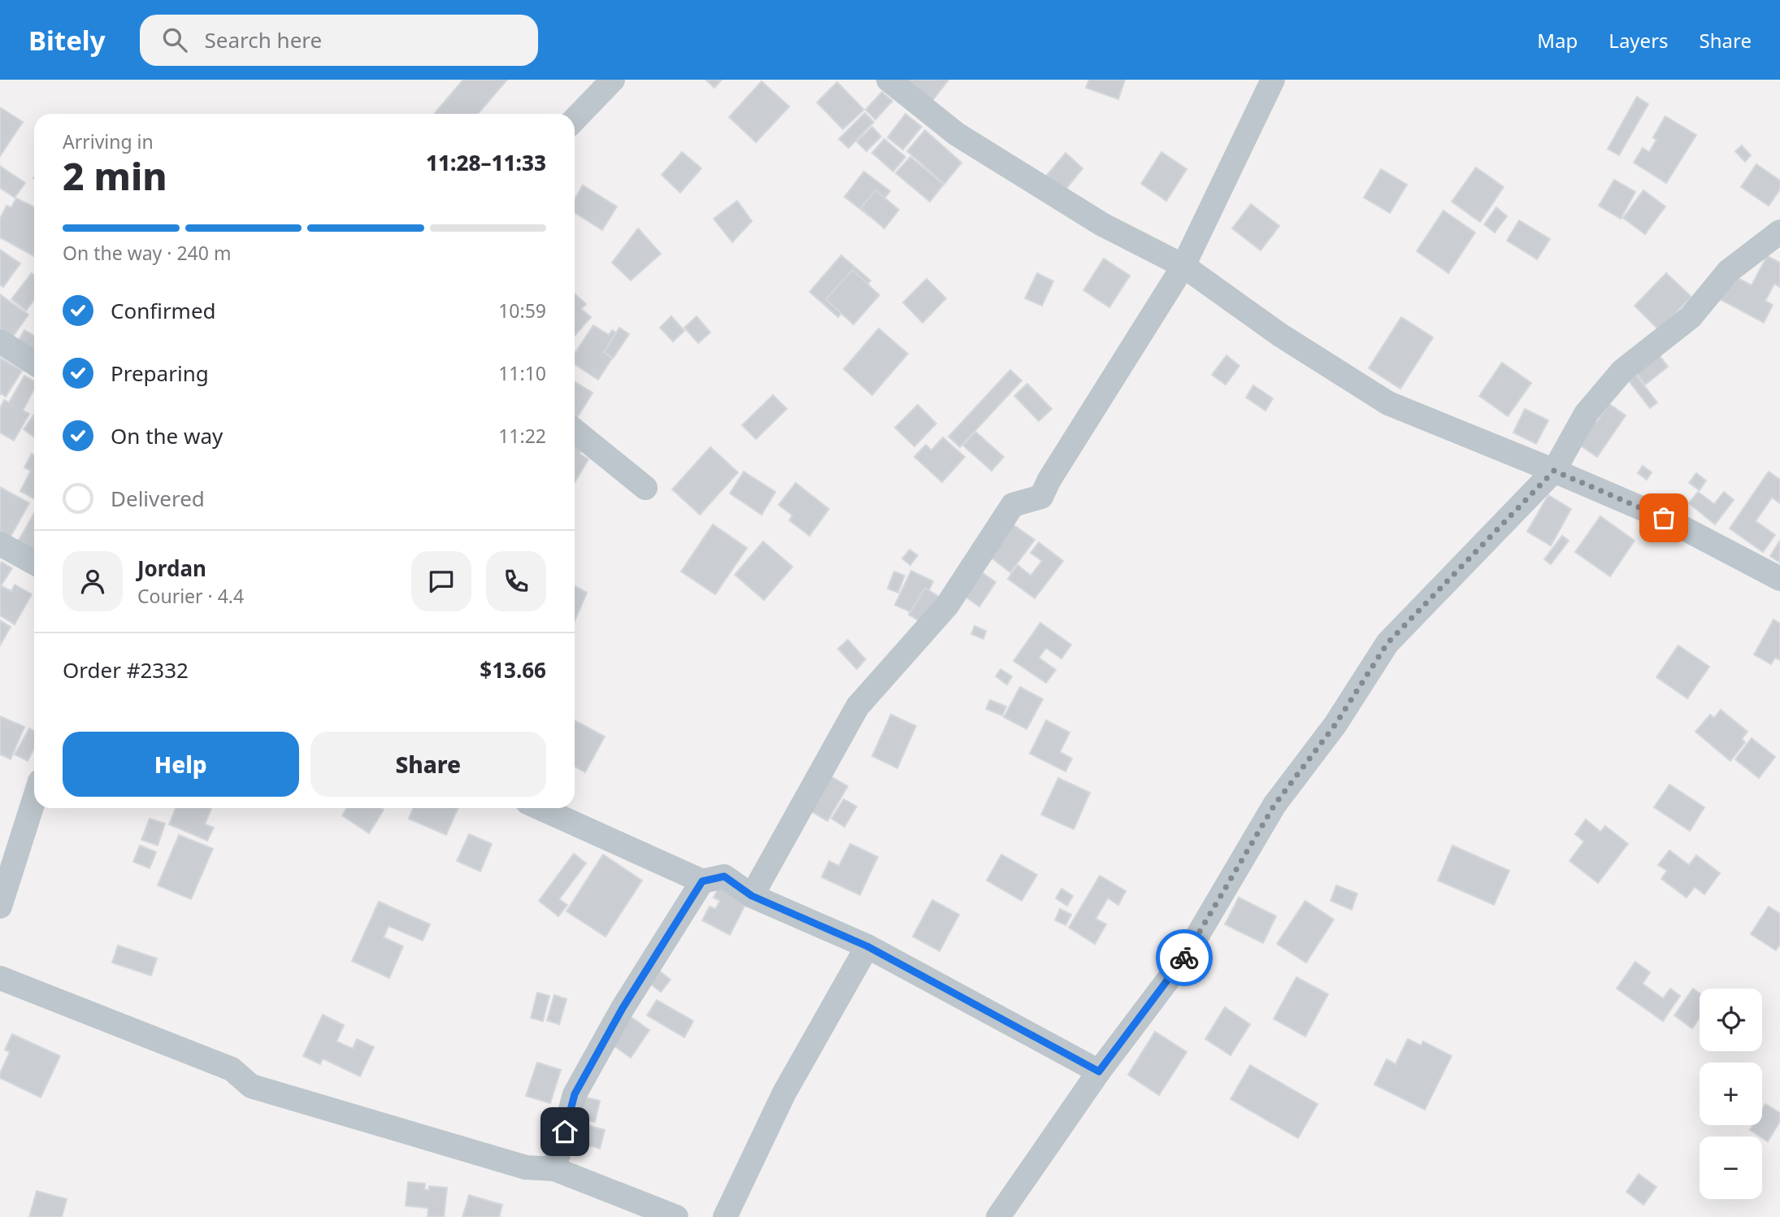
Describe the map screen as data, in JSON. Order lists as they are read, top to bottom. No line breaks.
{"page":{"header":"Bitely","search":"Search here","nav":["Map","Layers","Share"],"heading":["2 min","Arriving in","11:28–11:33"],"panel":["Jordan","Courier · 4.4","Order #2332","$13.66"],"bar":"On the way · 240 m","list":[["Confirmed","10:59"],["Preparing","11:10"],["On the way","11:22"],"Delivered"],"buttons":["Help","Share"],"map_buttons":["+","−"]}}
